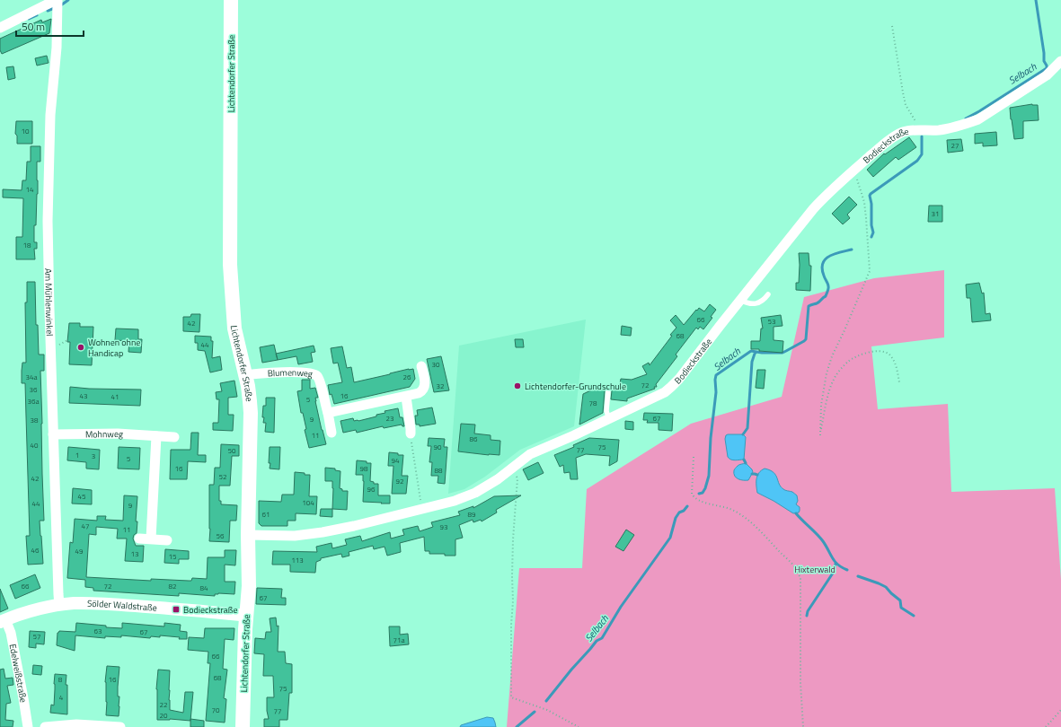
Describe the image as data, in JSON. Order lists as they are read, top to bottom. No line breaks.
{"streets":{"main road":["Lichtendorfer Straße"],"street":["Bodieckstraße","Am Mühlenwinkel","Blumenweg","Mohnweg","Sölder Waldstraße","Edelweißstraße"]},"crossings":[["Lichtendorfer Straße","Bodieckstraße"],["Lichtendorfer Straße","Blumenweg"],["Lichtendorfer Straße","Sölder Waldstraße"],["Am Mühlenwinkel","Mohnweg"],["Am Mühlenwinkel","Sölder Waldstraße"],["Sölder Waldstraße","Edelweißstraße"]],"water":["Selbach"],"parks":["Hixterwald"],"places":{"other":["Wohnen ohne Handicap","Lichtendorfer-Grundschule"],"transit":["Bodieckstraße"]},"house_numbers":["10","27","14","31","18","66","53","42","68","44","30","34a","26","72","32","36","43","16","41","5","36a","78","23","67","9","38","11","86","40","90","75","77","50","1","3","5","94","16","98","88","52","42","92","96","45","104","44","9","61","89","47","93","11","56","46","49","13","15","113","66","72","82","84","67","63","67","57","71a","66","68","8","16","75","4","22","70","77","20"],"scale_bar":"50 m"}
